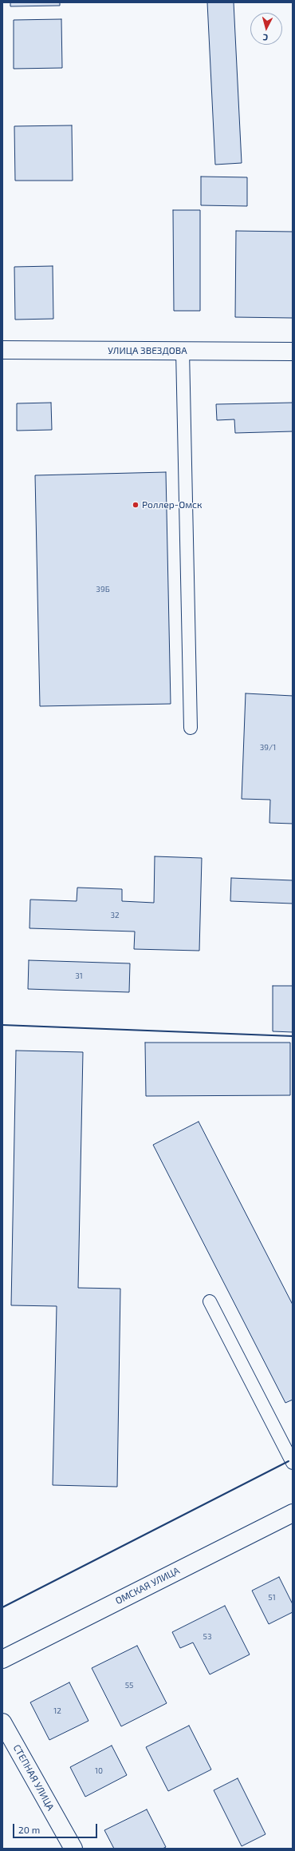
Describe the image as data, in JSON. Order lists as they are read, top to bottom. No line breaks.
{"streets":{"street":["УЛИЦА ЗВЕЗДОВА","ОМСКАЯ УЛИЦА","СТЕПНАЯ УЛИЦА"]},"places":["Роллер-Омск"],"house_numbers":["39Б","39/1","32","31","51","53","55","12","10"],"scale_bar":"20 m","north":"bottom"}
